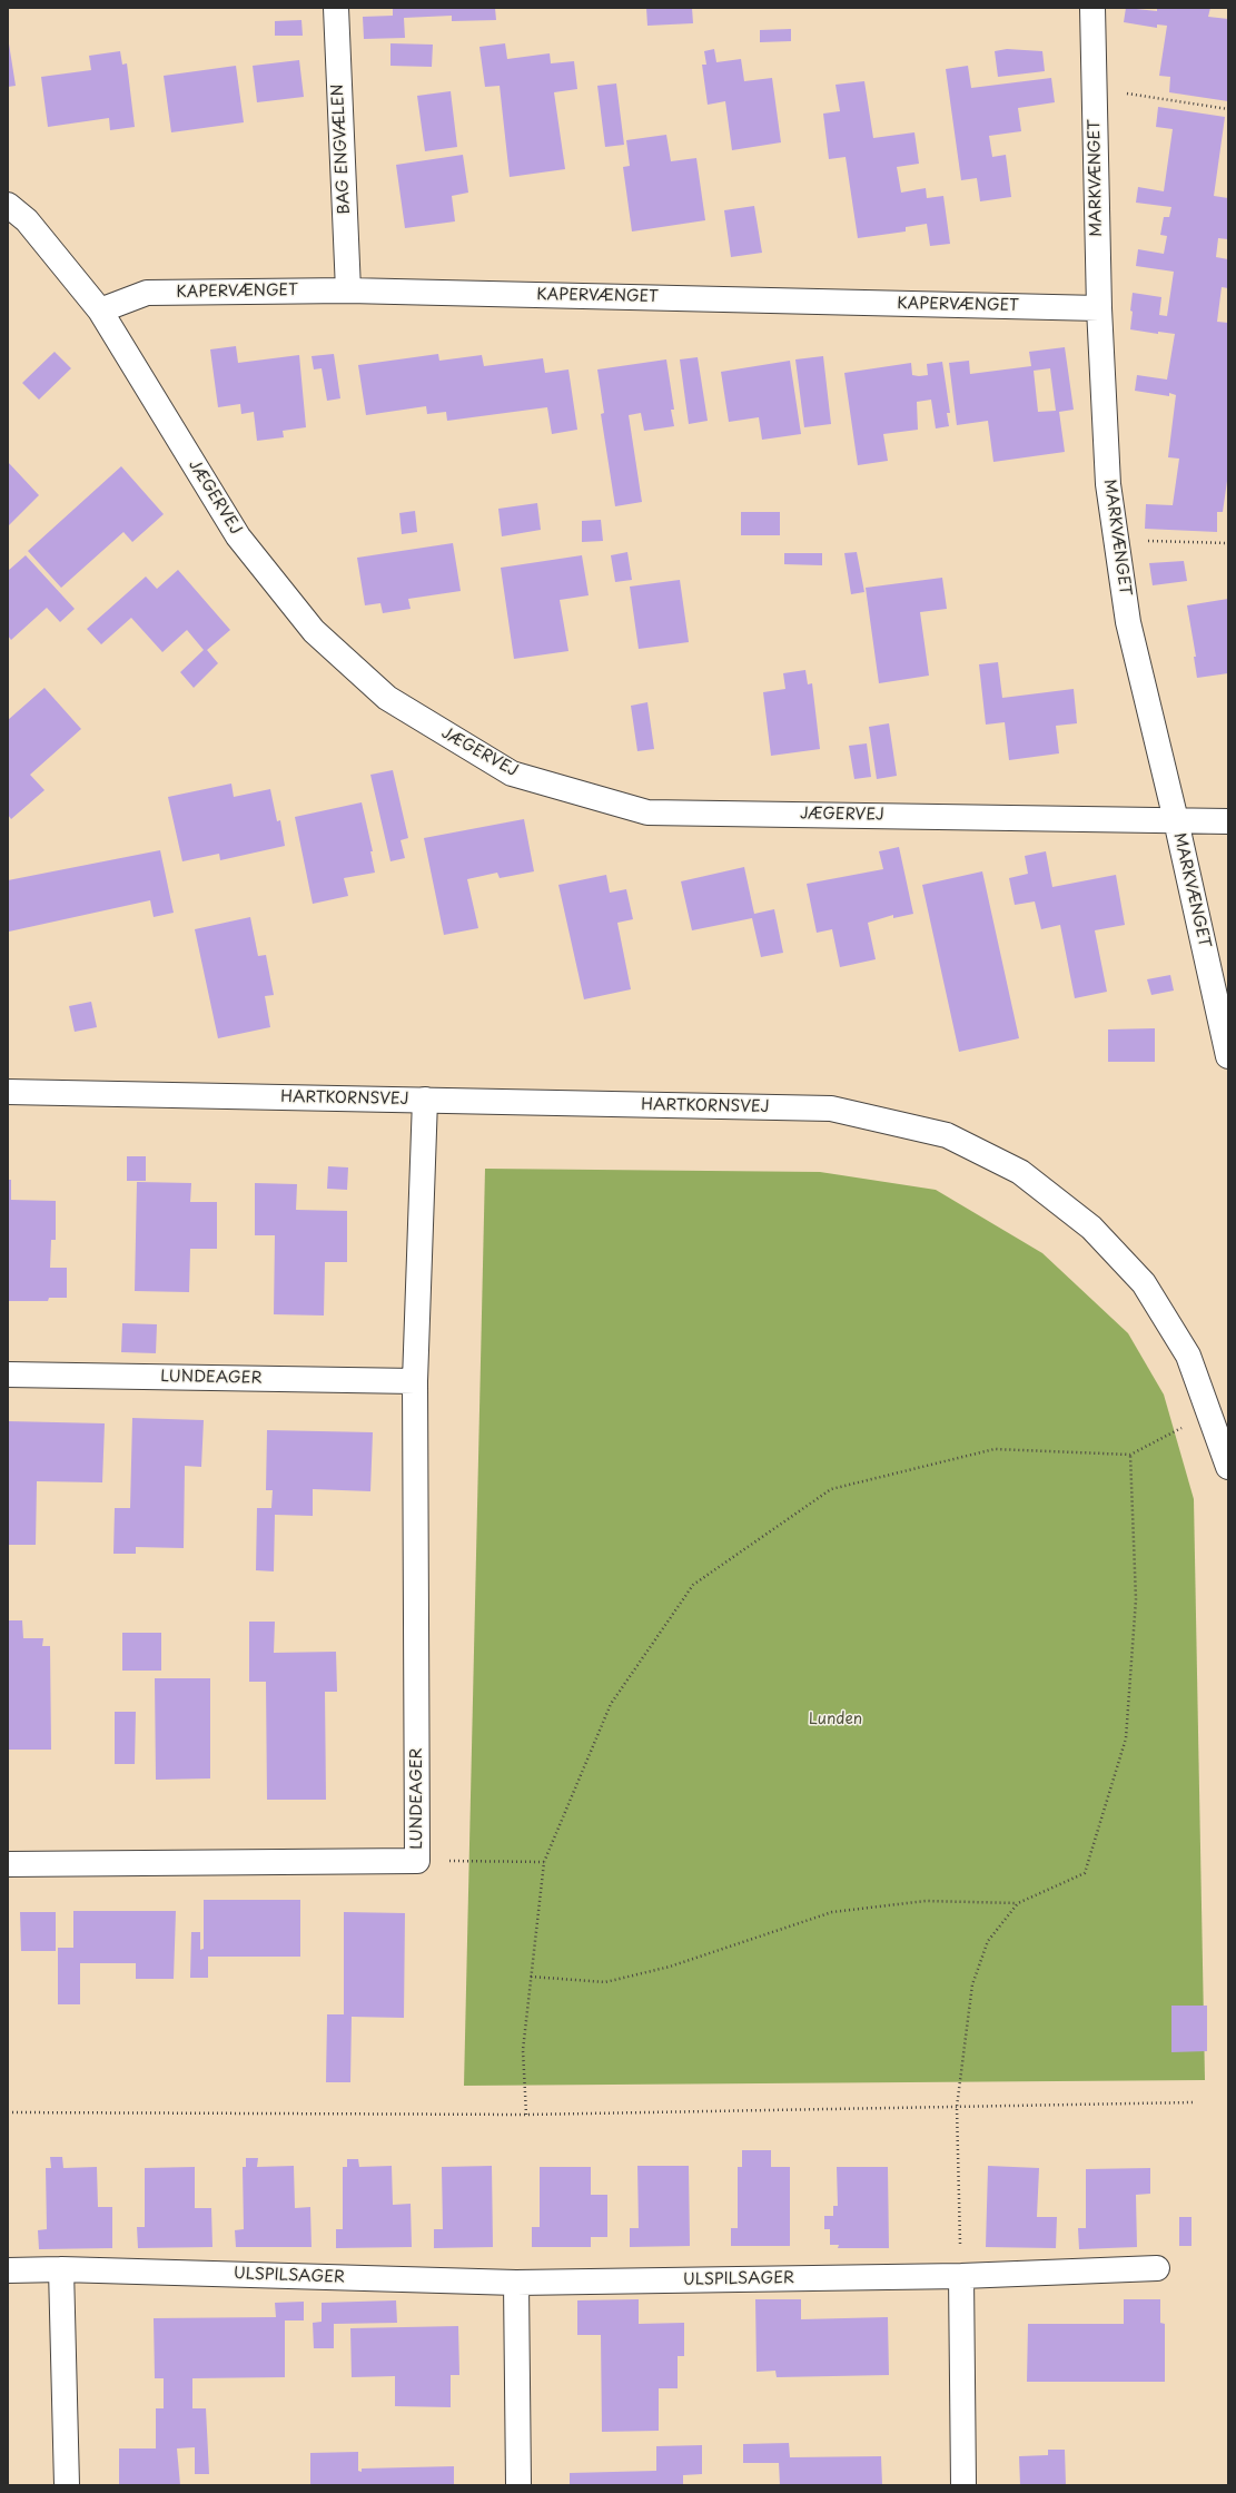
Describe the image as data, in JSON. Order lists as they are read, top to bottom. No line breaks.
{"streets":{"street":["BAG ENGVÆLEN","MARKVÆNGET","KAPERVÆNGET","JÆGERVEJ","HARTKORNSVEJ","LUNDEAGER","ULSPILSAGER"]},"crossings":[["BAG ENGVÆLEN","KAPERVÆNGET"],["MARKVÆNGET","KAPERVÆNGET"],["MARKVÆNGET","JÆGERVEJ"],["KAPERVÆNGET","JÆGERVEJ"],["HARTKORNSVEJ","LUNDEAGER"]],"parks":["Lunden"]}
